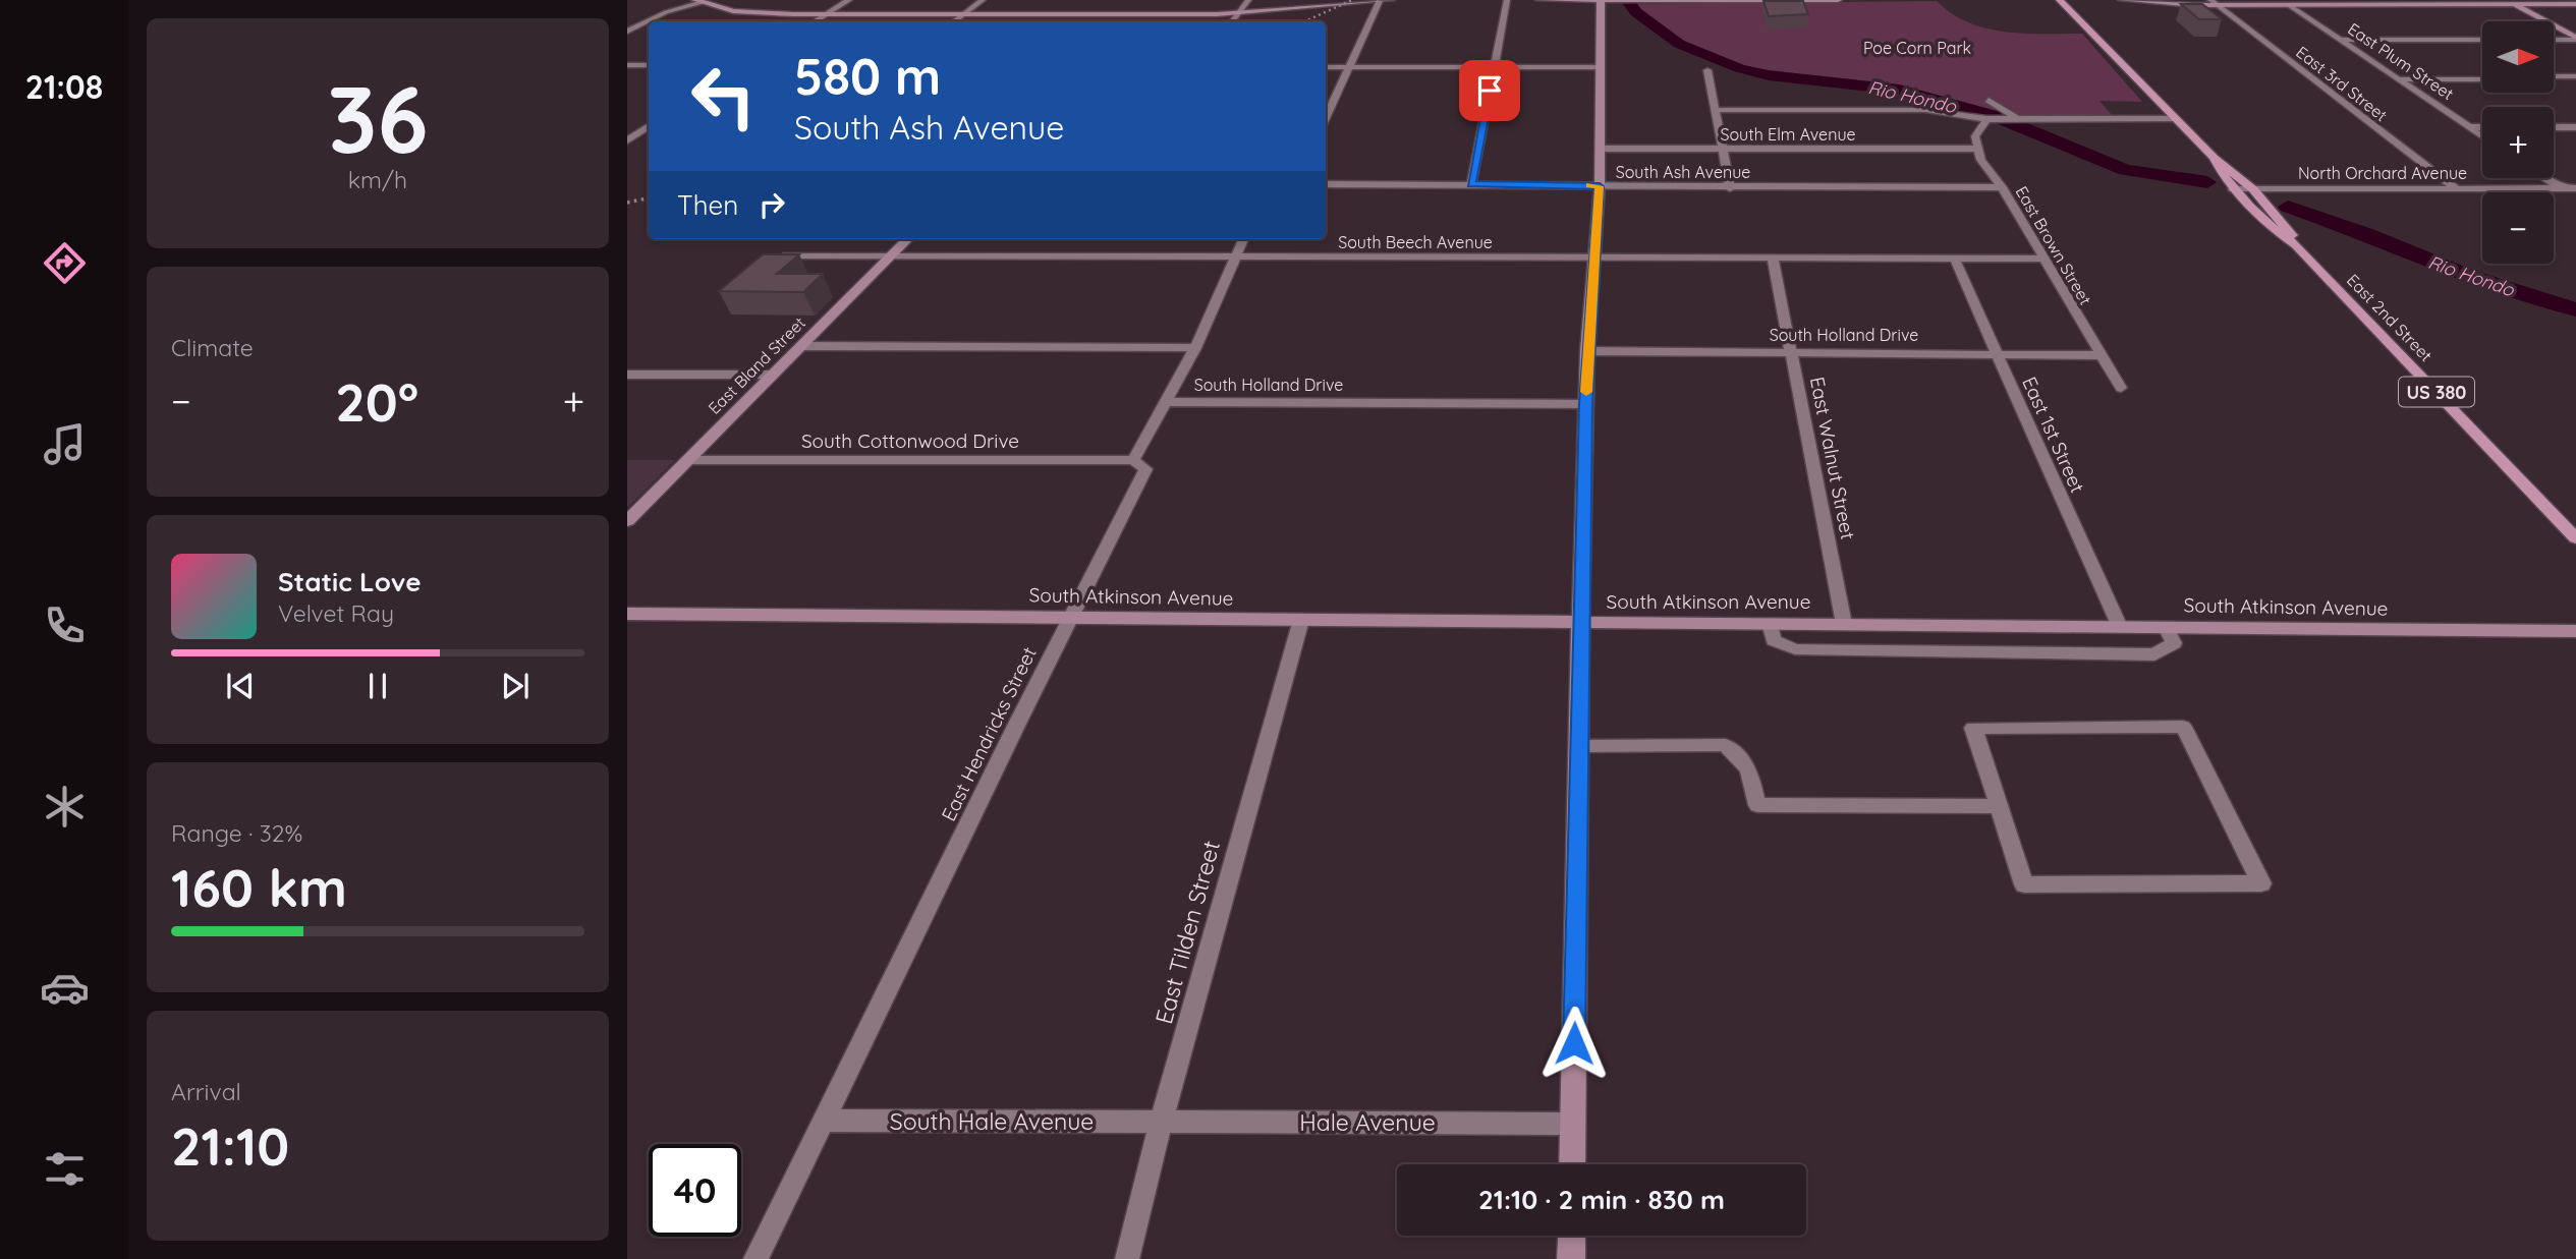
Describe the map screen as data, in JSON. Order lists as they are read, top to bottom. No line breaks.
{"streets":{"main road":["East 2nd Street","US 380"],"street":["East Plum Street","East 3rd Street","South Elm Avenue","South Ash Avenue","North Orchard Avenue","South Beech Avenue","East Brown Street","South Holland Drive","East Bland Street","East 1st Street","South Cottonwood Drive","East Walnut Street","South Atkinson Avenue","East Hendricks Street","East Tilden Street","South Hale Avenue","Hale Avenue"]},"crossings":[["East 3rd Street","North Orchard Avenue"],["South Elm Avenue","East Brown Street"],["South Ash Avenue","East Brown Street"],["North Orchard Avenue","East 2nd Street"],["South Beech Avenue","East Brown Street"],["South Beech Avenue","East Bland Street"],["South Beech Avenue","East 1st Street"],["South Beech Avenue","East Walnut Street"],["East Brown Street","South Holland Drive"],["South Holland Drive","East Bland Street"],["South Holland Drive","East 1st Street"],["South Holland Drive","East Walnut Street"],["East Bland Street","South Cottonwood Drive"],["East 1st Street","South Atkinson Avenue"],["South Cottonwood Drive","East Hendricks Street"],["East Walnut Street","South Atkinson Avenue"],["South Atkinson Avenue","East Hendricks Street"],["South Atkinson Avenue","East Tilden Street"],["East Hendricks Street","South Hale Avenue"],["East Tilden Street","South Hale Avenue"],["East Tilden Street","Hale Avenue"],["South Hale Avenue","Hale Avenue"]],"water":["Rio Hondo"],"parks":["Poe Corn Park"],"north":"right","page":{"tabs":"21:08","tile":[["36","km/h"],"Climate",["Range · 32%","160 km"],["Arrival","21:10"]],"map_buttons":["+","−"],"turn":["580 m","South Ash Avenue"],"then":"Then","heat":["−","20°","+"],"song":["Static Love","Velvet Ray"],"limit":"40","trip":"21:10 · 2 min · 830 m"}}
